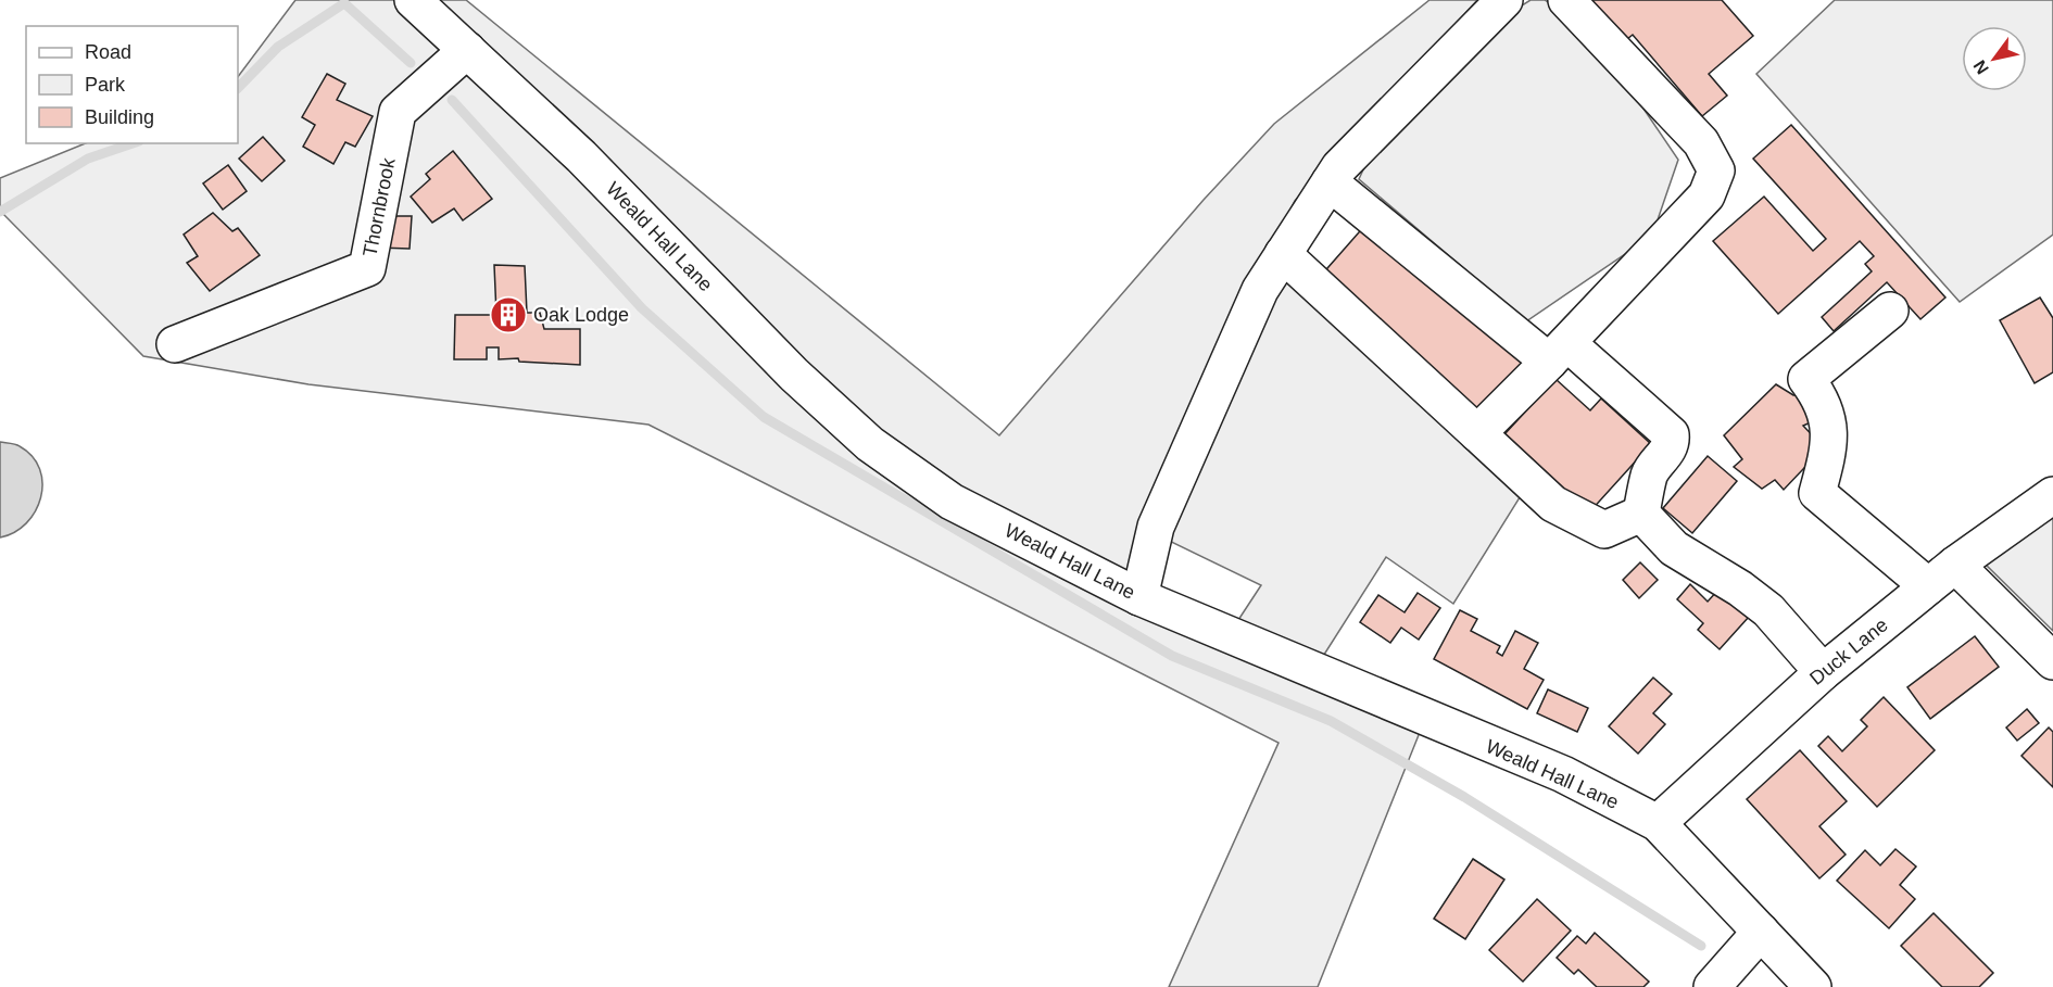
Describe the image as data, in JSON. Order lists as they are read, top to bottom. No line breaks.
{"streets":{"street":["Thornbrook","Weald Hall Lane","Duck Lane"]},"crossings":[["Thornbrook","Weald Hall Lane"],["Weald Hall Lane","Duck Lane"]],"places":{"building":["Oak Lodge"]},"legend":["Road","Park","Building"],"north":"bottom left"}
